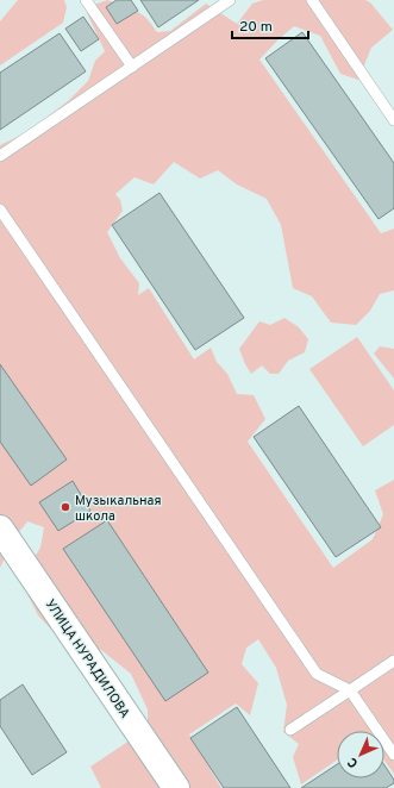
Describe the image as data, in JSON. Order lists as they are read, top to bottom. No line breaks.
{"streets":{"street":["УЛИЦА НУРАДИЛОВА"]},"places":["Музыкальная школа"],"scale_bar":"20 m","north":"bottom left"}
